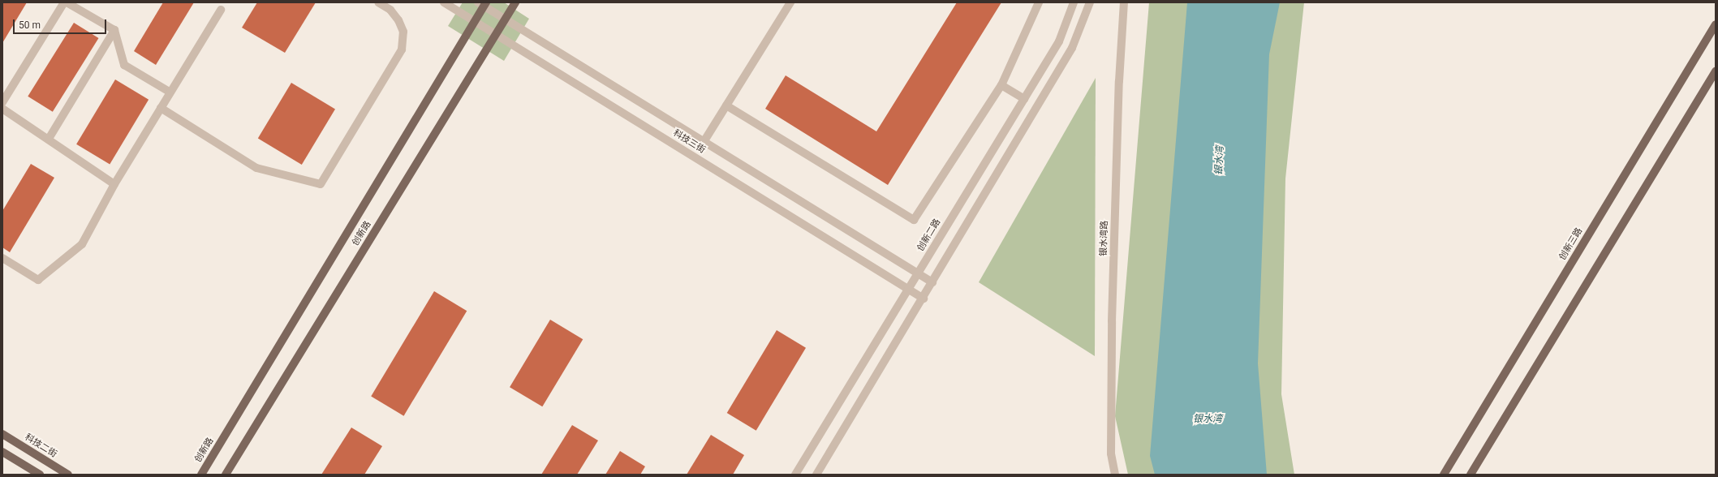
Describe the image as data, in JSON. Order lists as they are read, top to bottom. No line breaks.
{"streets":{"main road":["创新路","创新三路","科技二街"],"street":["科技三街","创新二路","银水湾路"]},"crossings":[["科技三街","创新路"],["科技三街","创新二路"]],"water":["银水湾"],"scale_bar":"50 m"}
